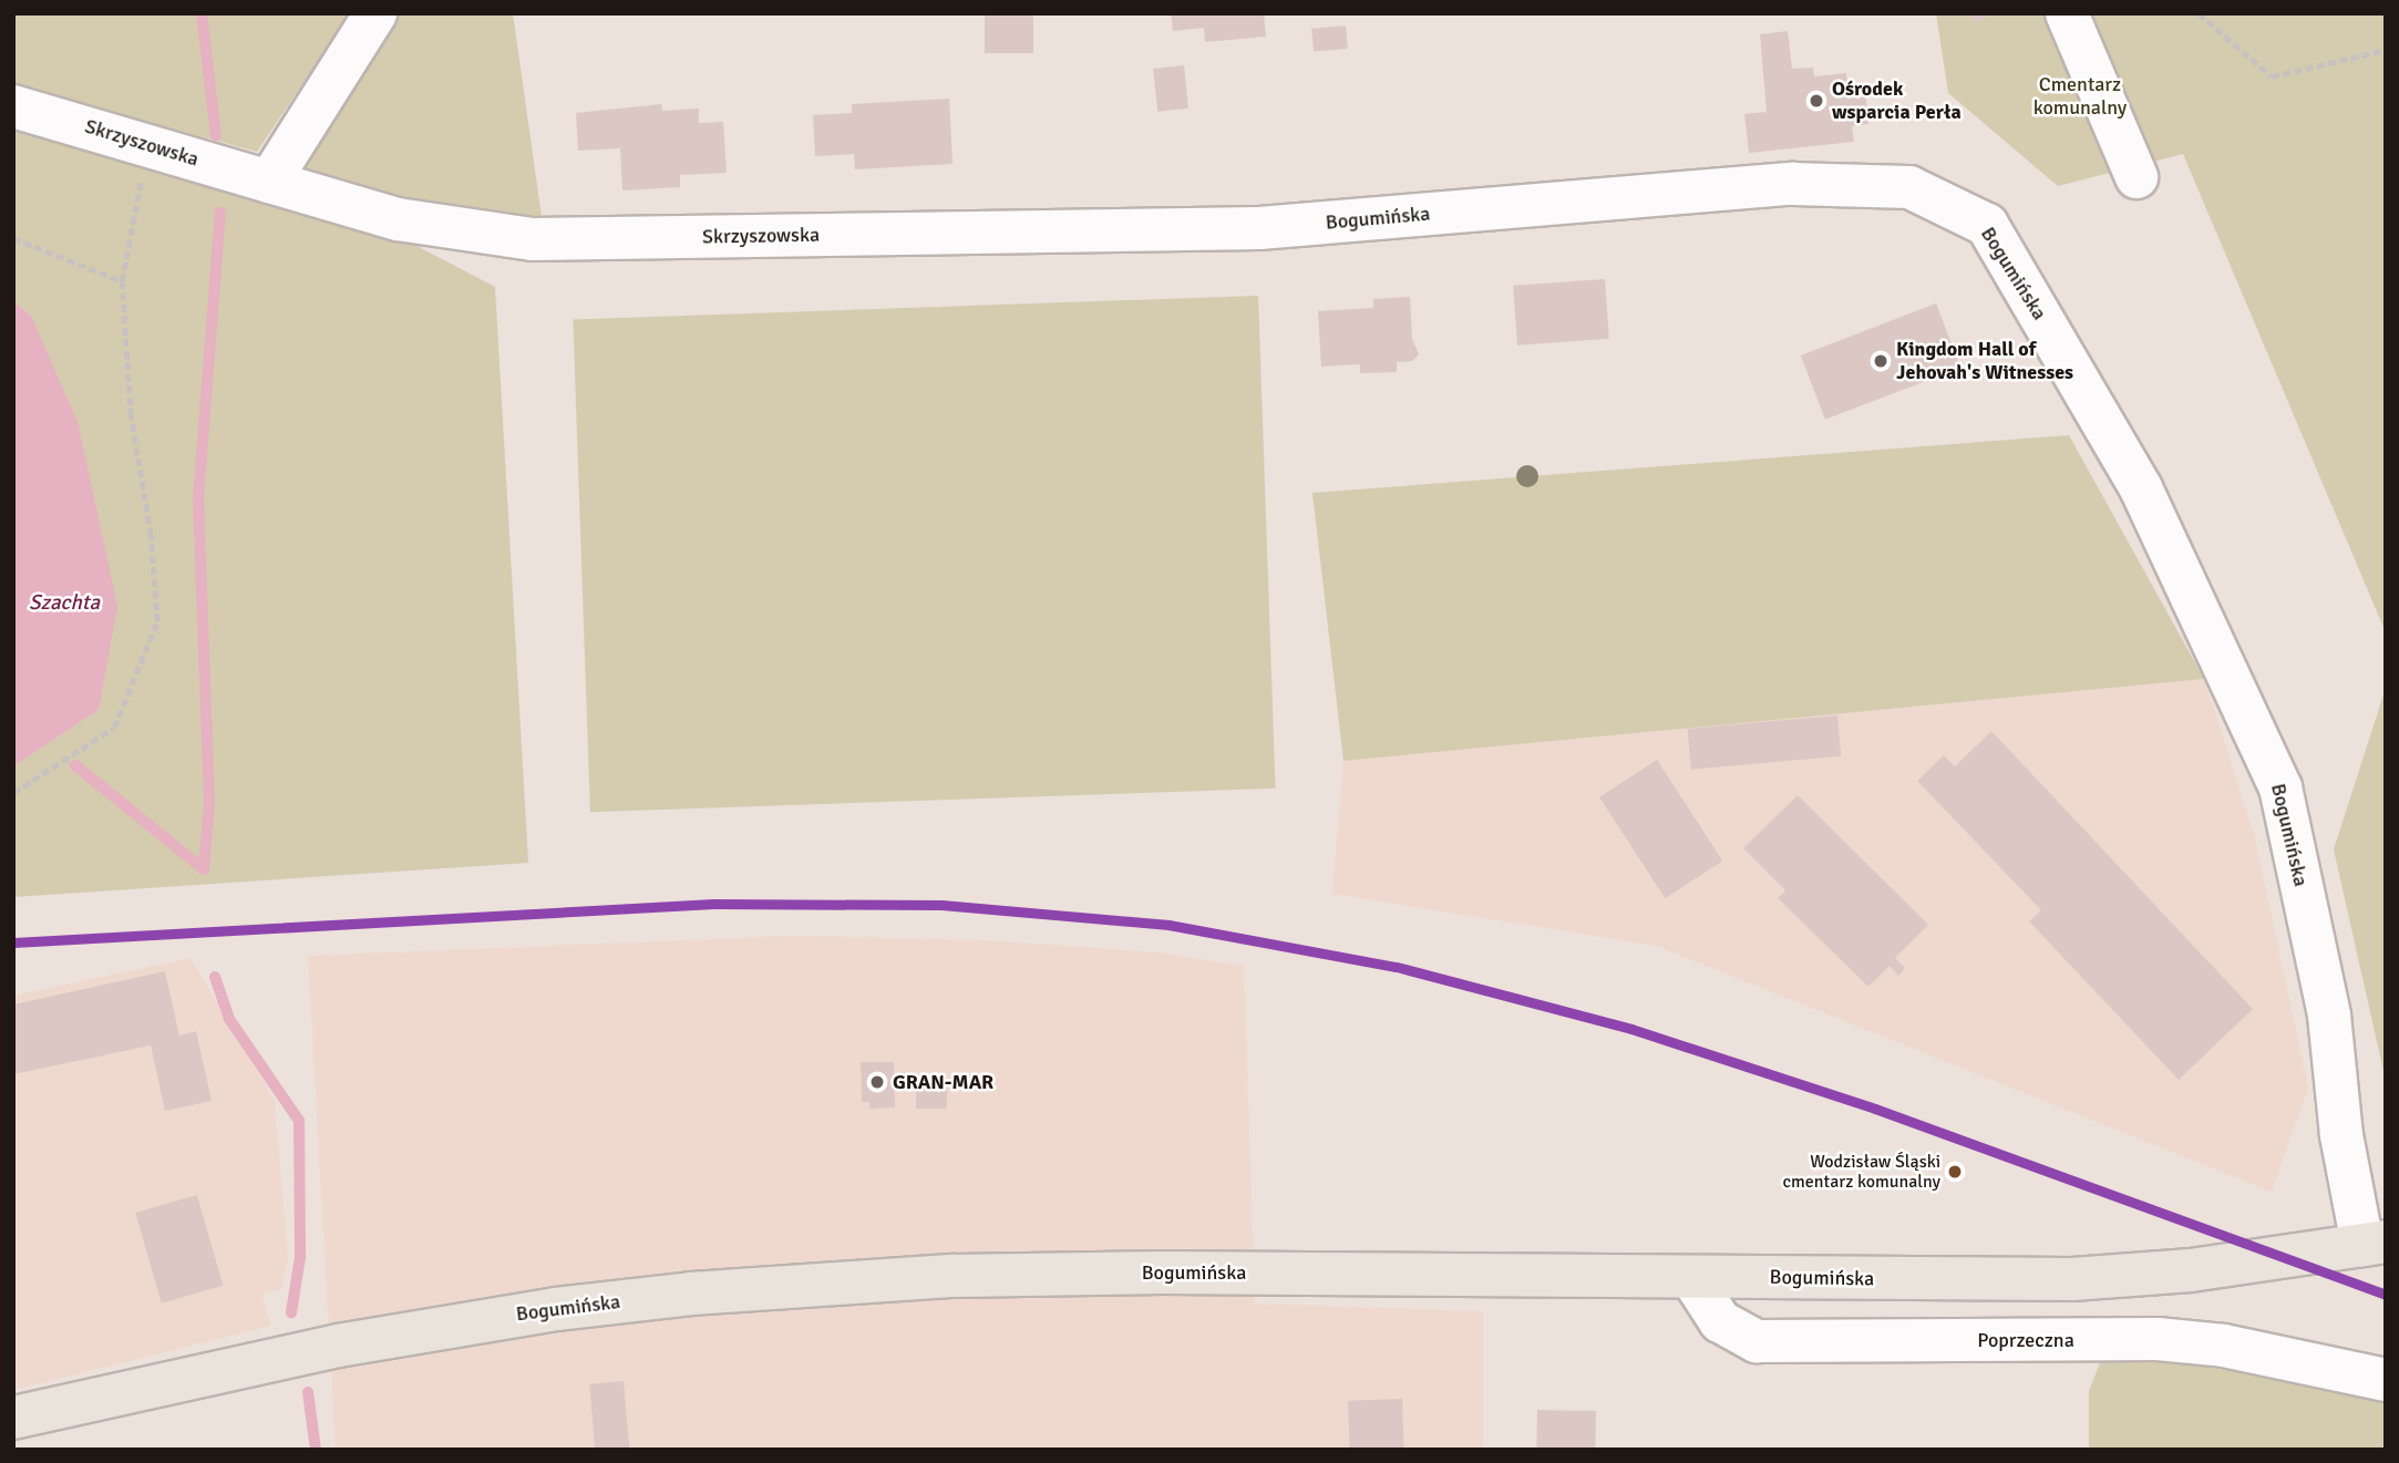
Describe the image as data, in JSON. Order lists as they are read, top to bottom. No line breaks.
{"streets":{"main road":["Bogumińska"],"street":["Skrzyszowska","Poprzeczna"]},"crossings":[["Skrzyszowska","Bogumińska"],["Bogumińska","Poprzeczna"]],"water":["Szachta"],"parks":["Cmentarz komunalny"],"places":["Ośrodek wsparcia Perła","Kingdom Hall of Jehovah's Witnesses","GRAN-MAR","Wodzisław Śląski cmentarz komunalny"]}
